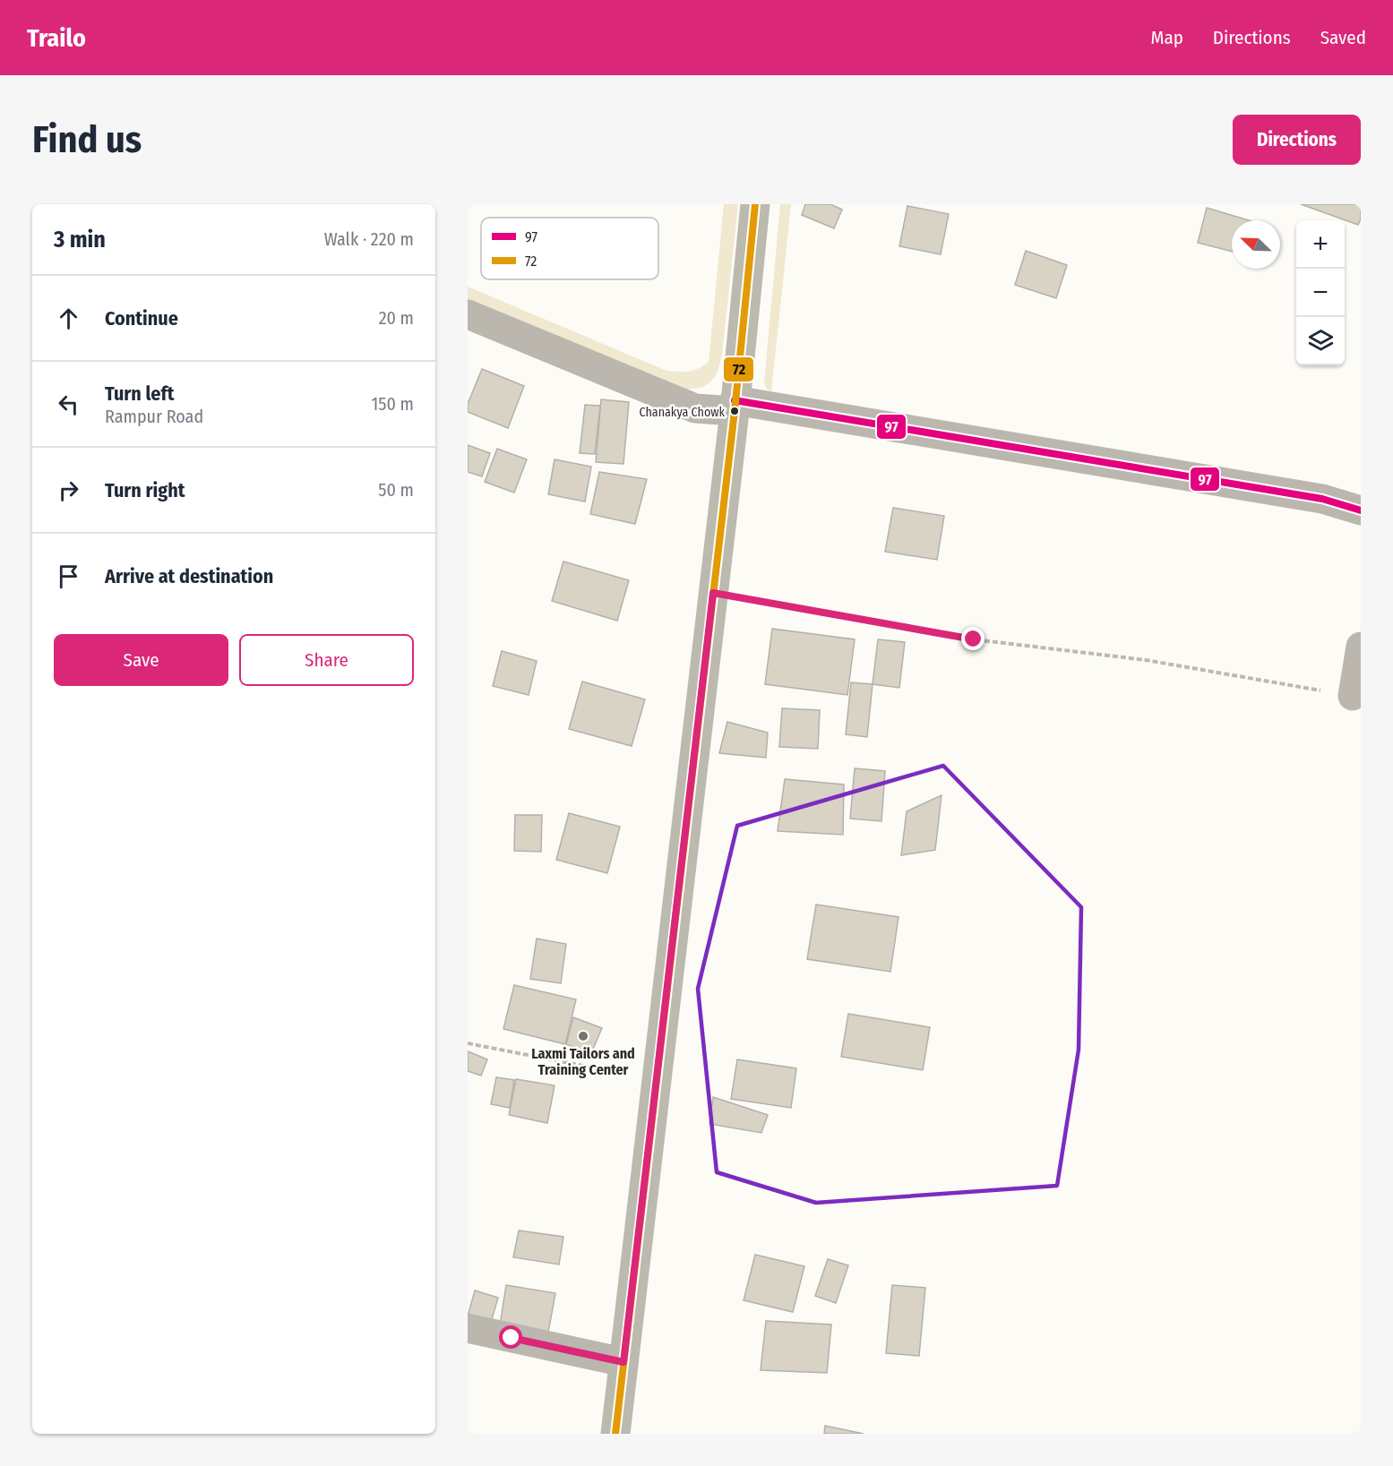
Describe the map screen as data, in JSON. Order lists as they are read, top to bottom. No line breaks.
{"places":["Chanakya Chowk","Laxmi Tailors and Training Center"],"lines":["transit line 72","transit line 97"],"legend":["97","72"],"north":"top left","page":{"header":"Trailo","nav":["Map","Directions","Saved"],"buttons":["Directions",["Save","Share"]],"title":"Find us","heading":["3 min","Walk · 220 m"],"map_buttons":["+","−"],"list":[["Continue","20 m"],["Turn left","Rampur Road","150 m"],["Turn right","50 m"],"Arrive at destination"]}}
